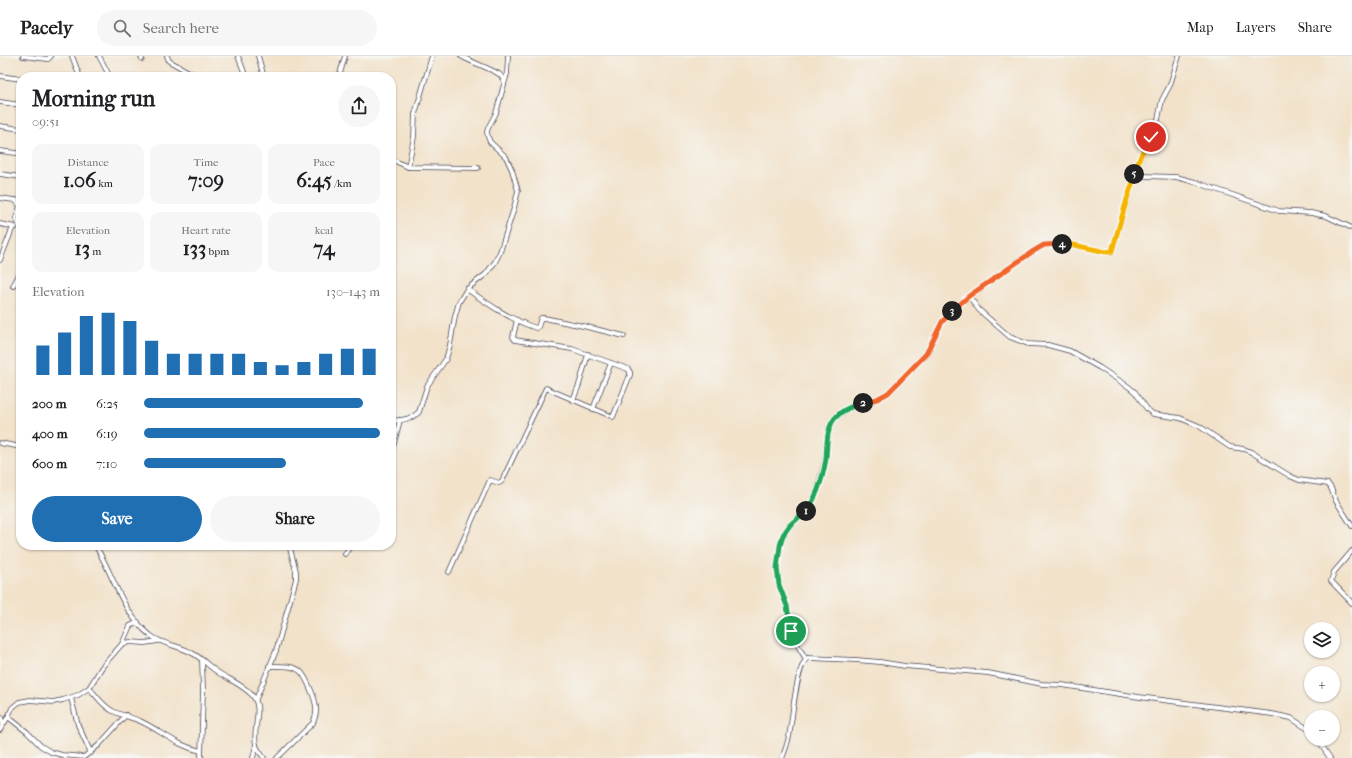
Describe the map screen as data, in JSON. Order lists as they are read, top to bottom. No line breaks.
{"page":{"header":"Pacely","search":"Search here","nav":["Map","Layers","Share"],"heading":["Morning run","09:51"],"stats":[["Distance","1.06 km"],["Time","7:09"],["Pace","6:45 /km"],["Elevation","13 m"],["Heart rate","133 bpm"],["kcal","74"]],"pins":["5","4","3","2","1"],"chart":["Elevation","130–143 m"],"list":[{"name":"200 m","note":"6:25"},{"name":"400 m","note":"6:19"},{"name":"600 m","note":"7:10"}],"buttons":["Save","Share"],"map_buttons":["+","−"]}}
